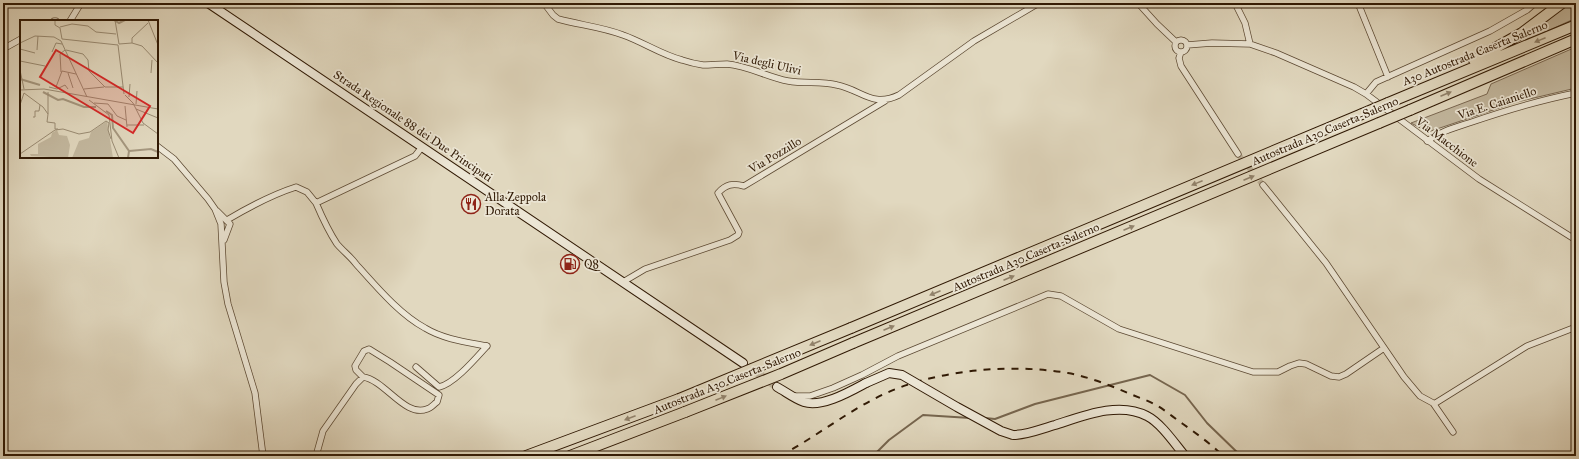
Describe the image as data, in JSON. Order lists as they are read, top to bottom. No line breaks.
{"streets":{"highway":["A30 Autostrada Caserta Salerno","Autostrada A30 Caserta-Salerno"],"main road":["Strada Regionale 88 dei Due Principati"],"street":["Via degli Ulivi","Via E. Caianiello","Via Macchione","Via Pozzillo"]},"crossings":[["A30 Autostrada Caserta Salerno","Autostrada A30 Caserta-Salerno"],["Via degli Ulivi","Via Pozzillo"],["Via E. Caianiello","Via Macchione"],["Strada Regionale 88 dei Due Principati","Via Pozzillo"]],"places":{"restaurant":["Alla Zeppola Dorata"],"fuel station":["Q8"]}}
